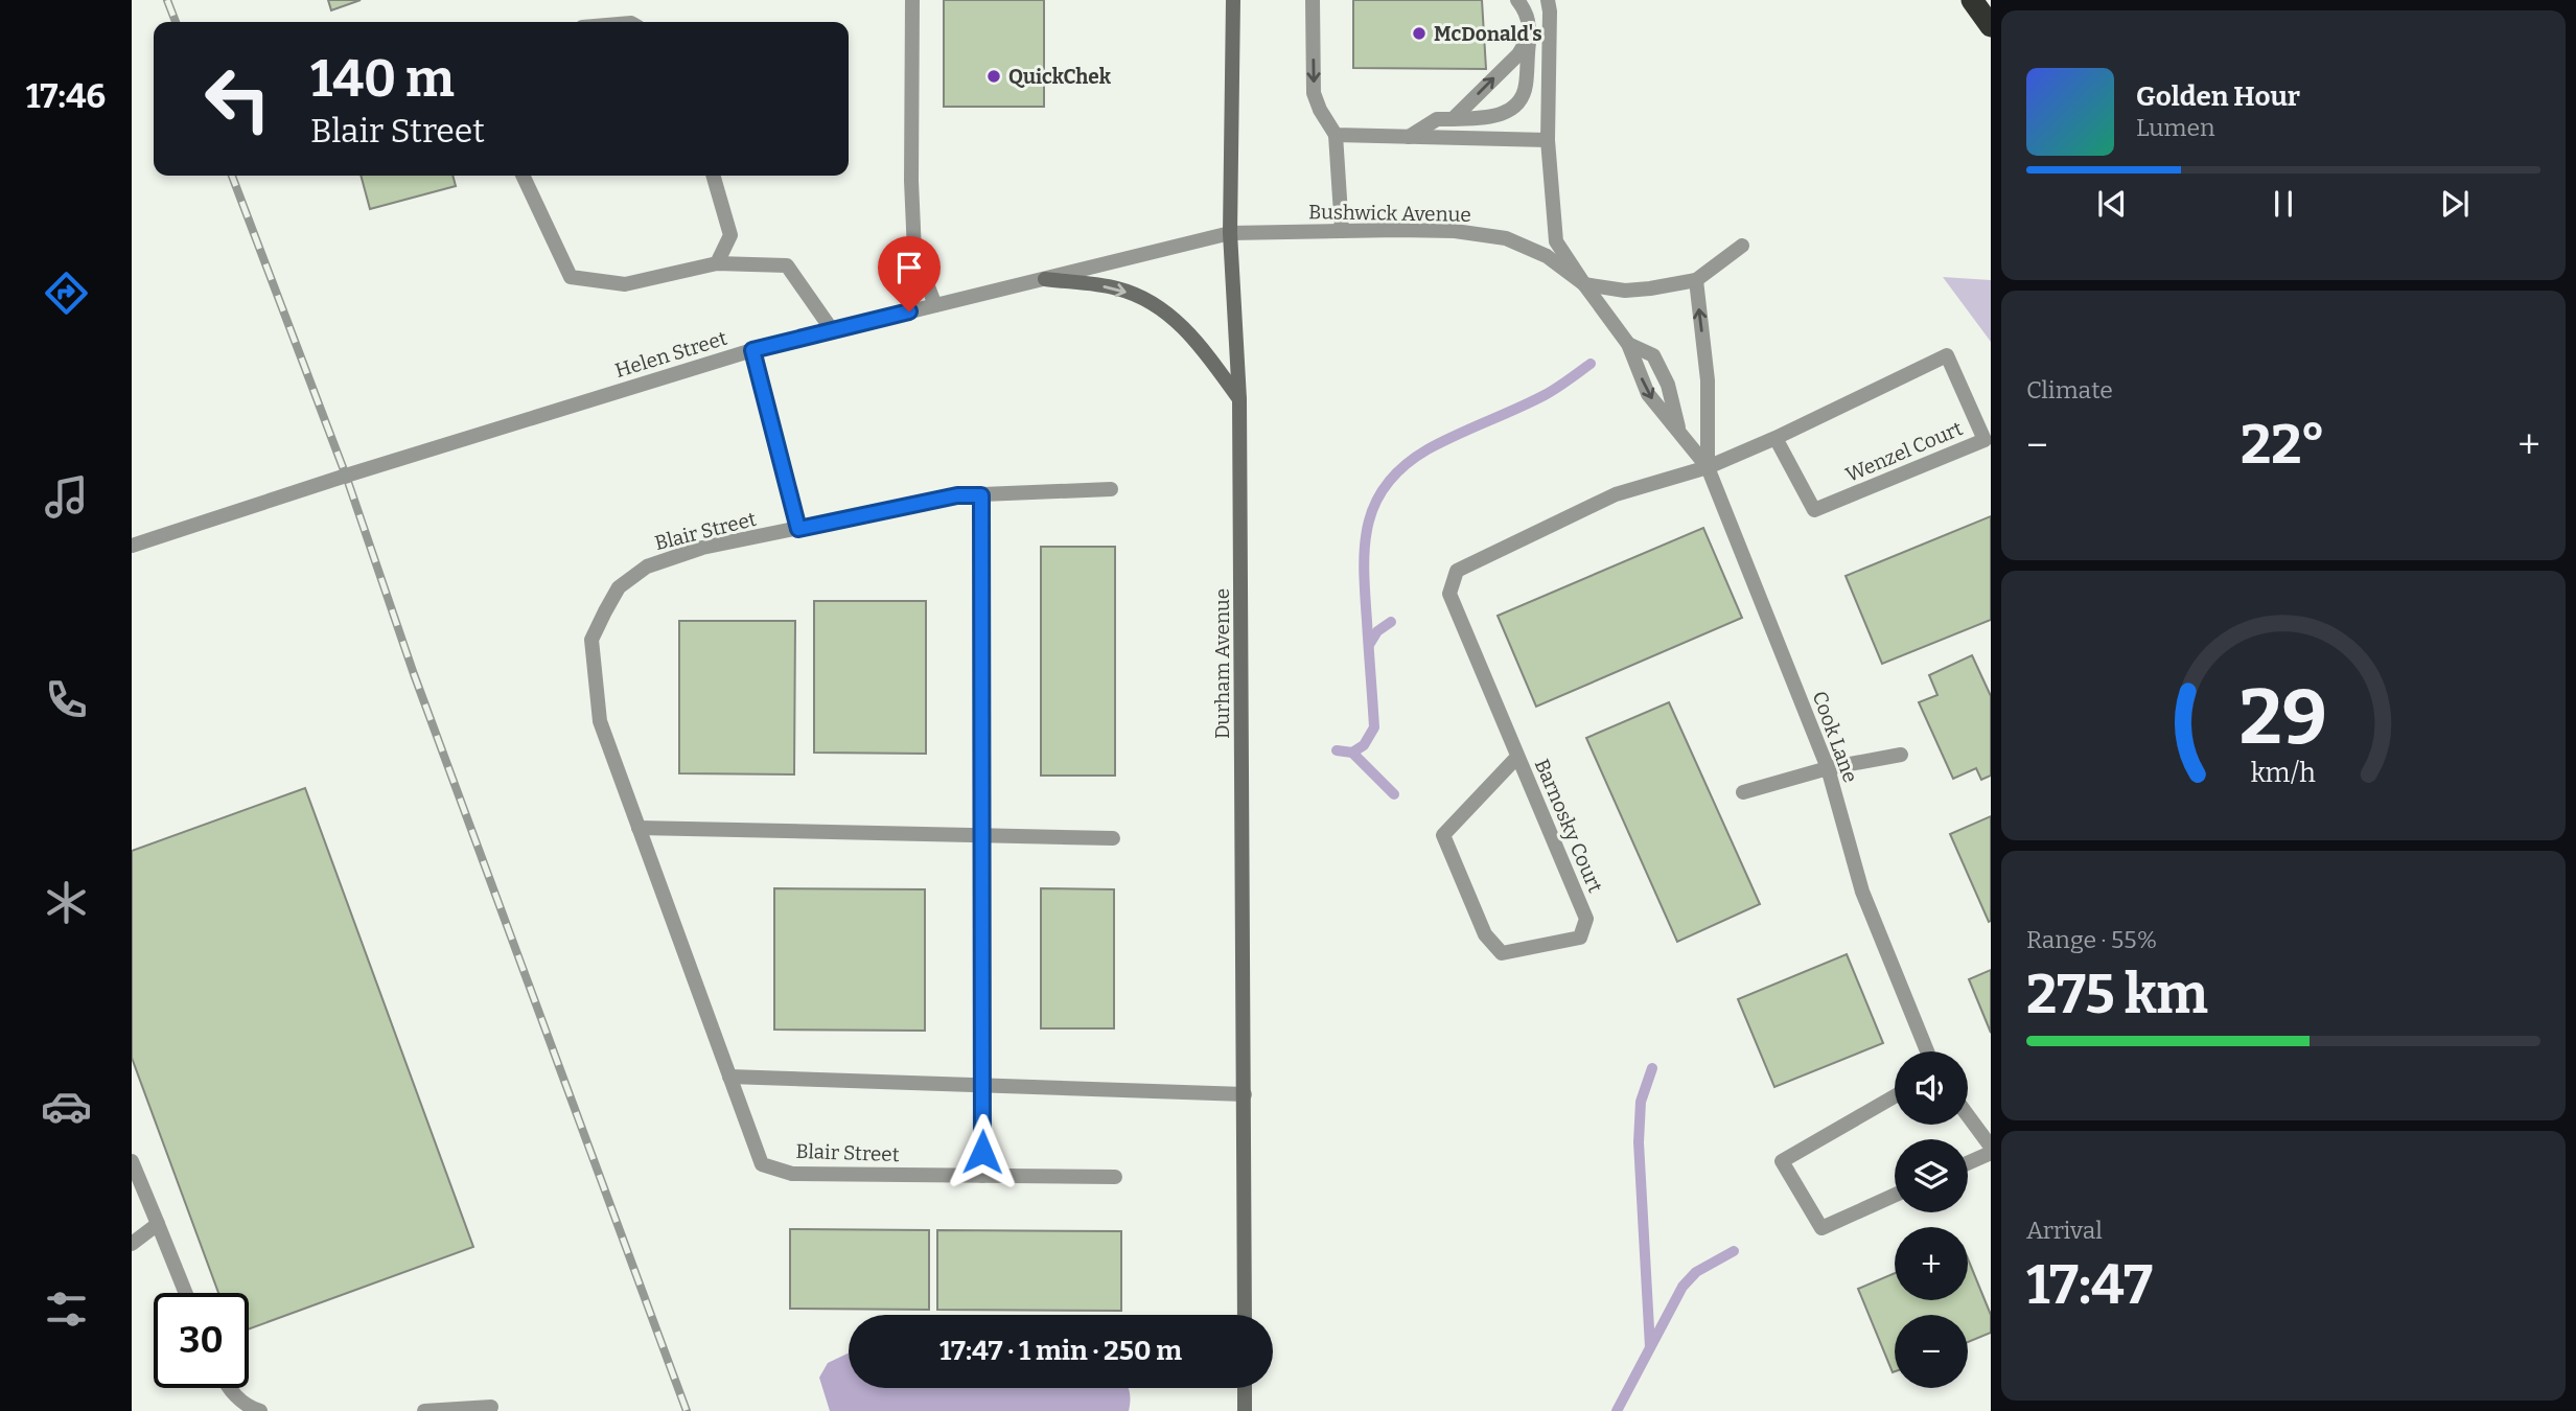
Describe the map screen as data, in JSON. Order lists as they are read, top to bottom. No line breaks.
{"streets":{"main road":["Durham Avenue"],"street":["Bushwick Avenue","Helen Street","Wenzel Court","Blair Street","Cook Lane","Barnosky Court"]},"crossings":[["Bushwick Avenue","Helen Street"],["Bushwick Avenue","Durham Avenue"],["Bushwick Avenue","Cook Lane"],["Helen Street","Durham Avenue"],["Wenzel Court","Barnosky Court"],["Cook Lane","Barnosky Court"]],"places":["McDonald's","QuickChek"],"page":{"tabs":"17:46","turn":["140 m","Blair Street"],"song":["Golden Hour","Lumen"],"tile":["Climate",["Range · 55%","275 km"],["Arrival","17:47"]],"heat":["−","22°","+"],"map_buttons":["+","−"],"limit":"30","trip":"17:47 · 1 min · 250 m","gauge":["29","km/h"]}}
